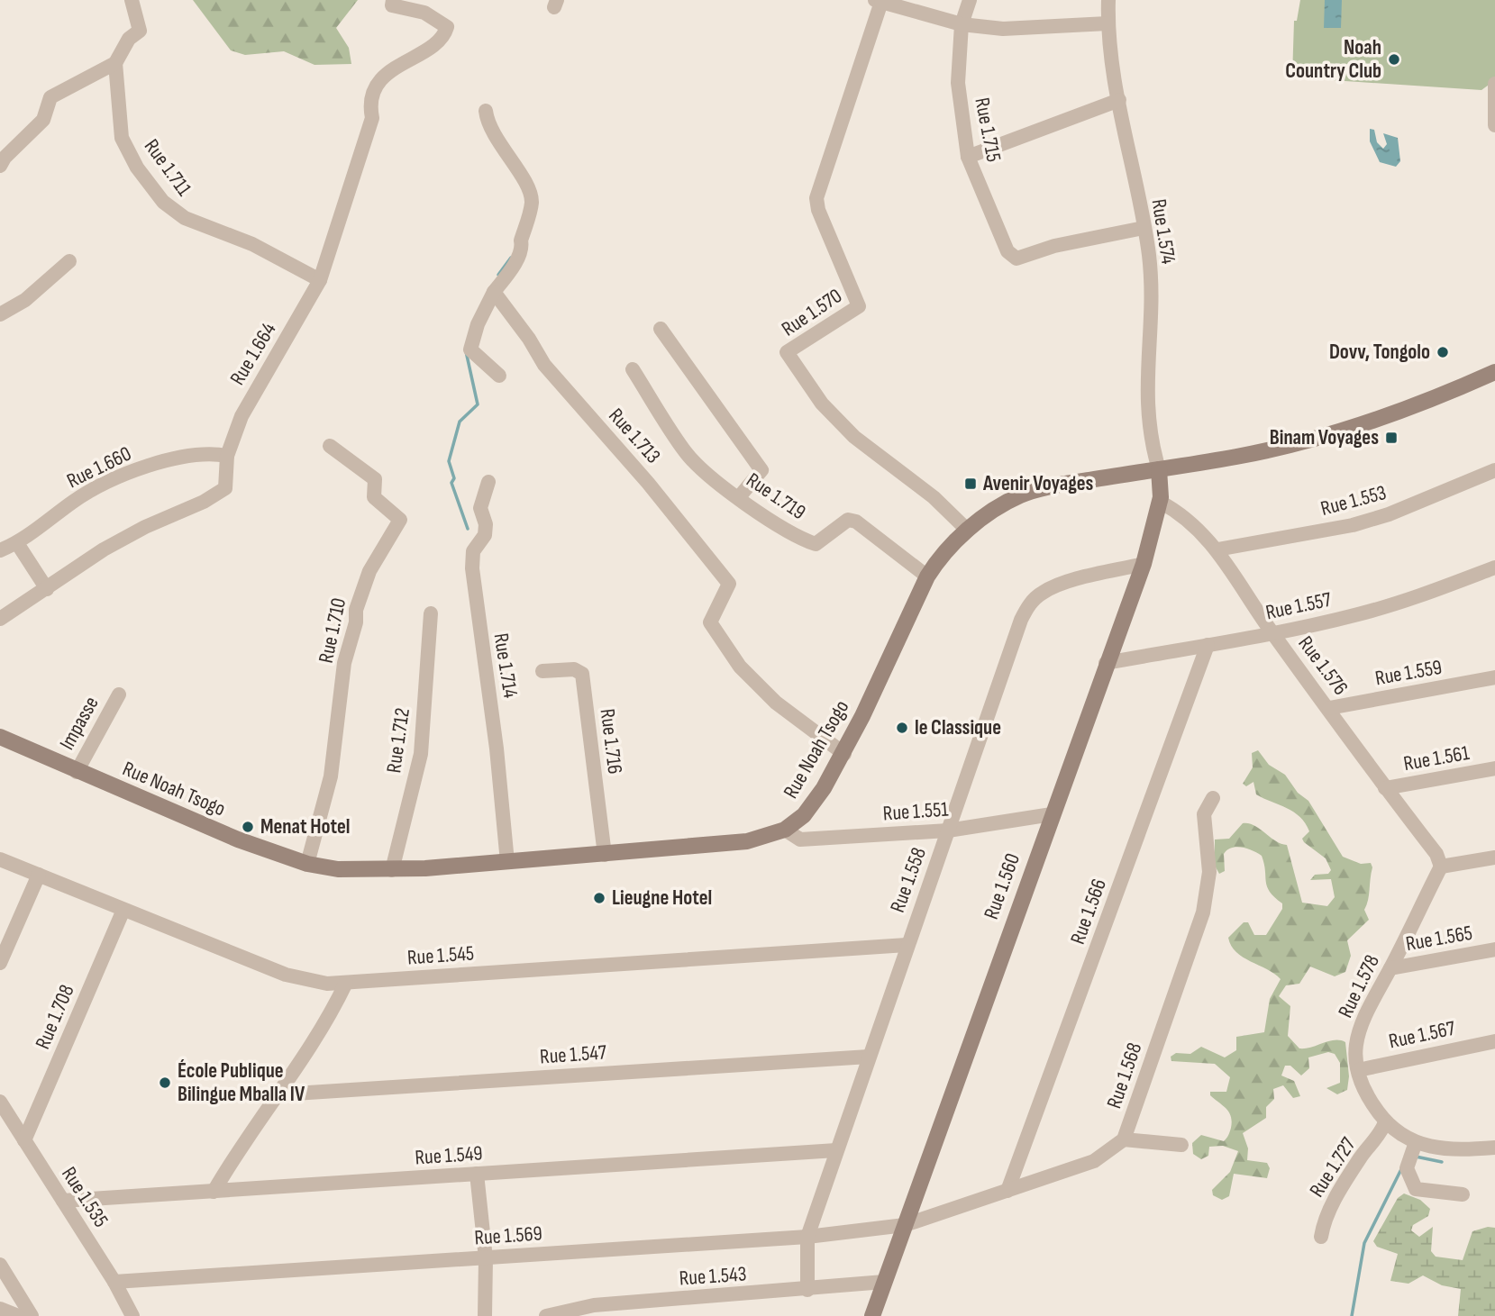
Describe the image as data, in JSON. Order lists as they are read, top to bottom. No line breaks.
{"streets":{"main road":["Rue Noah Tsogo","Rue 1.560"],"street":["Rue 1.715","Rue 1.711","Rue 1.574","Rue 1.570","Rue 1.664","Rue 1.713","Rue 1.660","Rue 1.719","Rue 1.553","Rue 1.557","Rue 1.710","Rue 1.714","Rue 1.576","Rue 1.559","Impasse","Rue 1.712","Rue 1.716","Rue 1.561","Rue 1.551","Rue 1.558","Rue 1.566","Rue 1.565","Rue 1.545","Rue 1.578","Rue 1.708","Rue 1.567","Rue 1.547","Rue 1.568","Rue 1.549","Rue 1.727","Rue 1.535","Rue 1.569","Rue 1.543"]},"crossings":[["Rue 1.715","Rue 1.574"],["Rue 1.711","Rue 1.664"],["Rue 1.574","Rue Noah Tsogo"],["Rue 1.574","Rue 1.560"],["Rue 1.570","Rue Noah Tsogo"],["Rue 1.664","Rue 1.660"],["Rue 1.713","Rue Noah Tsogo"],["Rue 1.719","Rue Noah Tsogo"],["Rue 1.553","Rue 1.576"],["Rue 1.557","Rue 1.576"],["Rue 1.557","Rue 1.560"],["Rue 1.557","Rue 1.566"],["Rue 1.710","Rue Noah Tsogo"],["Rue 1.714","Rue Noah Tsogo"],["Rue 1.576","Rue 1.559"],["Rue 1.576","Rue 1.561"],["Rue 1.576","Rue 1.560"],["Rue 1.576","Rue 1.578"],["Impasse","Rue Noah Tsogo"],["Rue 1.712","Rue Noah Tsogo"],["Rue 1.716","Rue Noah Tsogo"],["Rue Noah Tsogo","Rue 1.551"],["Rue Noah Tsogo","Rue 1.560"],["Rue 1.551","Rue 1.558"],["Rue 1.551","Rue 1.560"],["Rue 1.558","Rue 1.560"],["Rue 1.558","Rue 1.545"],["Rue 1.558","Rue 1.547"],["Rue 1.558","Rue 1.549"],["Rue 1.558","Rue 1.569"],["Rue 1.558","Rue 1.543"],["Rue 1.560","Rue 1.568"],["Rue 1.560","Rue 1.569"],["Rue 1.560","Rue 1.543"],["Rue 1.566","Rue 1.568"],["Rue 1.565","Rue 1.578"],["Rue 1.545","Rue 1.708"],["Rue 1.578","Rue 1.567"],["Rue 1.578","Rue 1.727"],["Rue 1.708","Rue 1.535"],["Rue 1.568","Rue 1.569"],["Rue 1.549","Rue 1.535"],["Rue 1.535","Rue 1.569"]],"places":{"other":["Noah Country Club","Dovv, Tongolo","le Classique","Menat Hotel","Lieugne Hotel","École Publique Bilingue Mballa IV"],"transit":["Binam Voyages","Avenir Voyages"]}}
